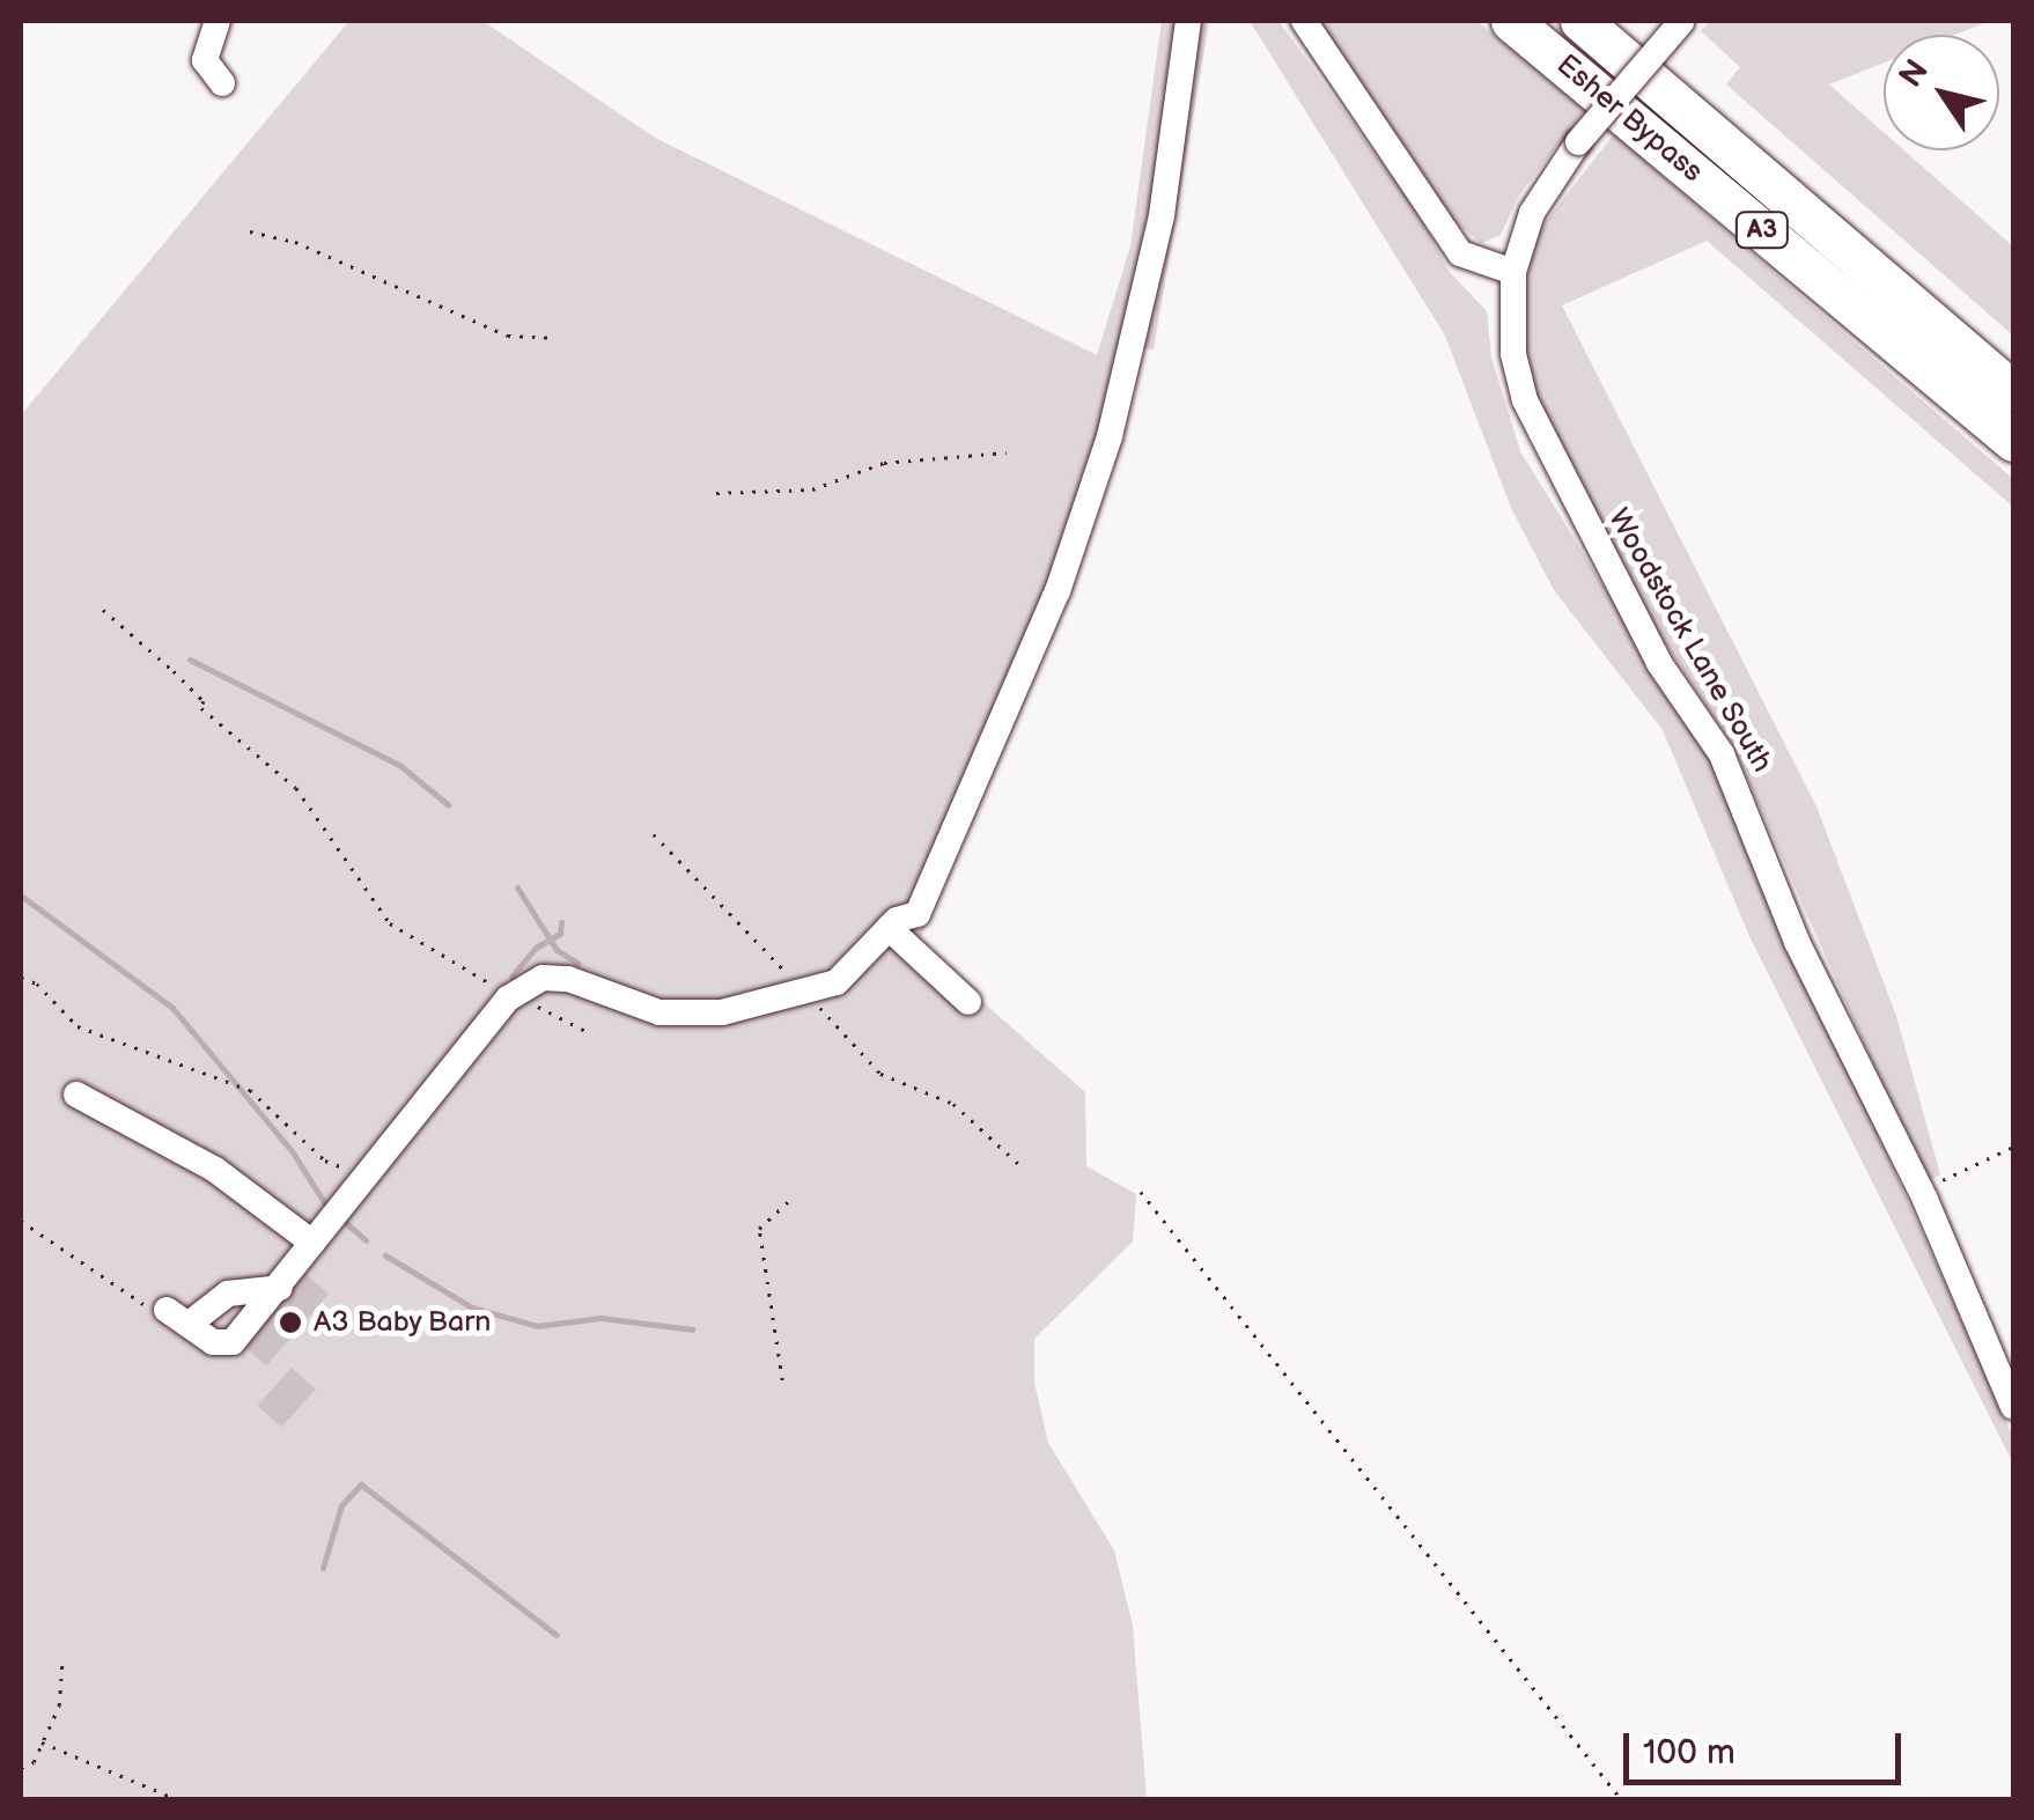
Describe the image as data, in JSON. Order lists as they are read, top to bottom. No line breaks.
{"streets":{"highway":["Esher Bypass","A3"],"street":["Woodstock Lane South"]},"places":["A3 Baby Barn"],"scale_bar":"100 m","north":"top left"}
